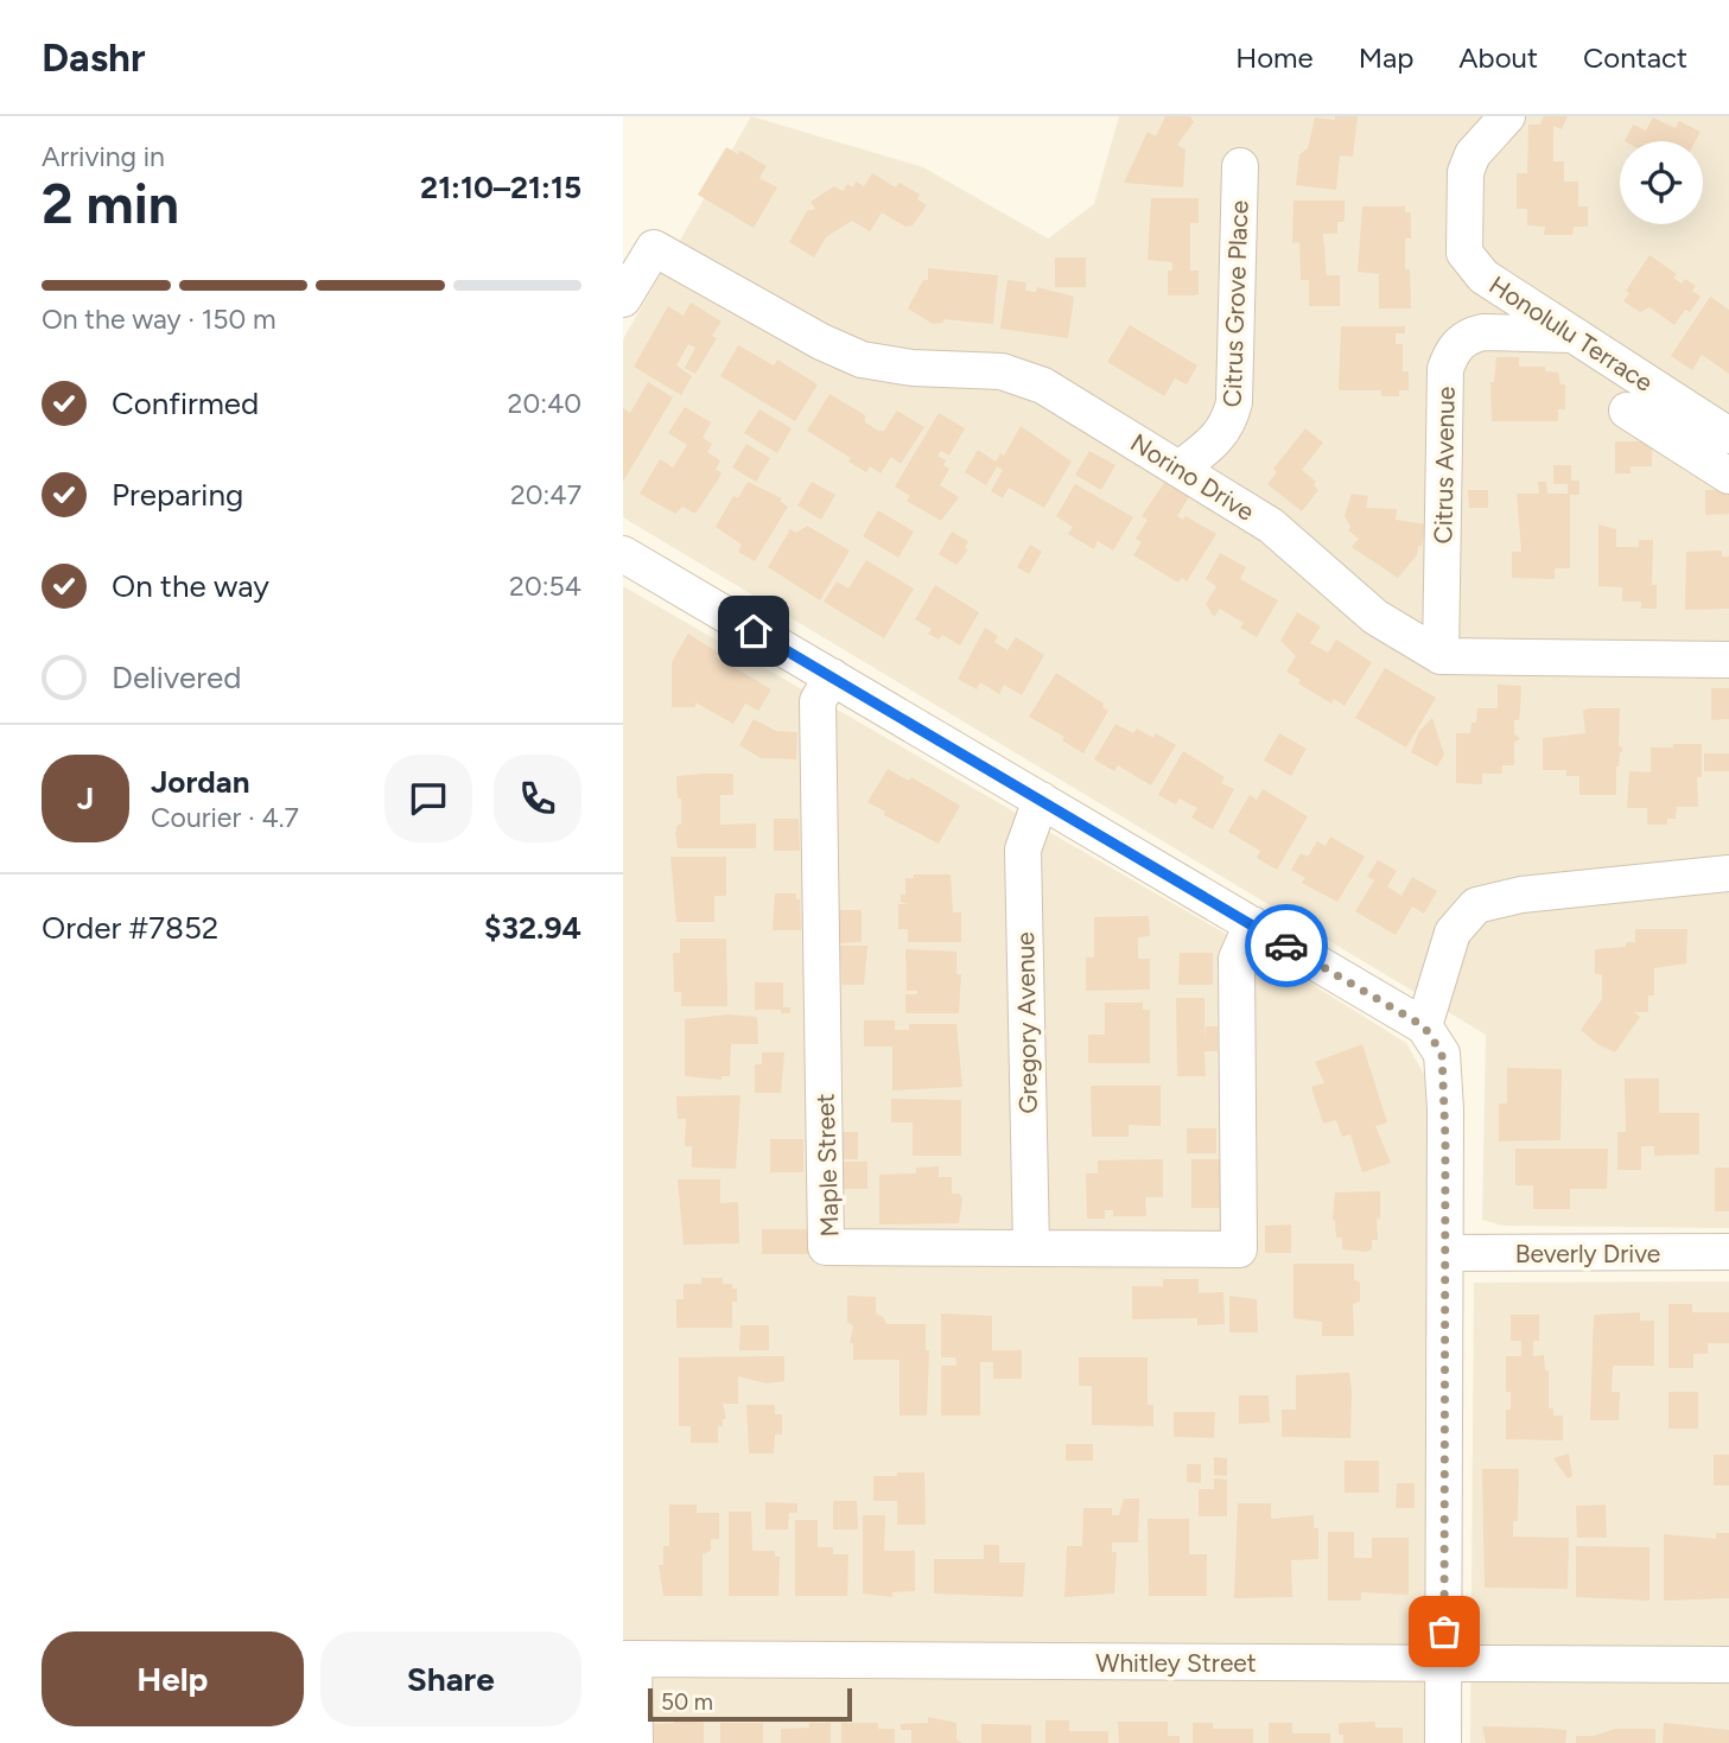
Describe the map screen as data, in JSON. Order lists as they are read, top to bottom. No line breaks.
{"streets":{"street":["Citrus Grove Place","Honolulu Terrace","Citrus Avenue","Norino Drive","Gregory Avenue","Maple Street","Beverly Drive","Whitley Street"]},"crossings":[["Citrus Grove Place","Norino Drive"],["Honolulu Terrace","Citrus Avenue"],["Citrus Avenue","Norino Drive"],["Gregory Avenue","Maple Street"]],"scale_bar":"50 m","page":{"header":"Dashr","nav":["Home","Map","About","Contact"],"heading":["2 min","Arriving in","21:10–21:15"],"panel":["Jordan","Courier · 4.7","Order #7852","$32.94"],"bar":"On the way · 150 m","list":[["Confirmed","20:40"],["Preparing","20:47"],["On the way","20:54"],"Delivered"],"round":"J","buttons":["Help","Share"],"scale":"50 m"}}
